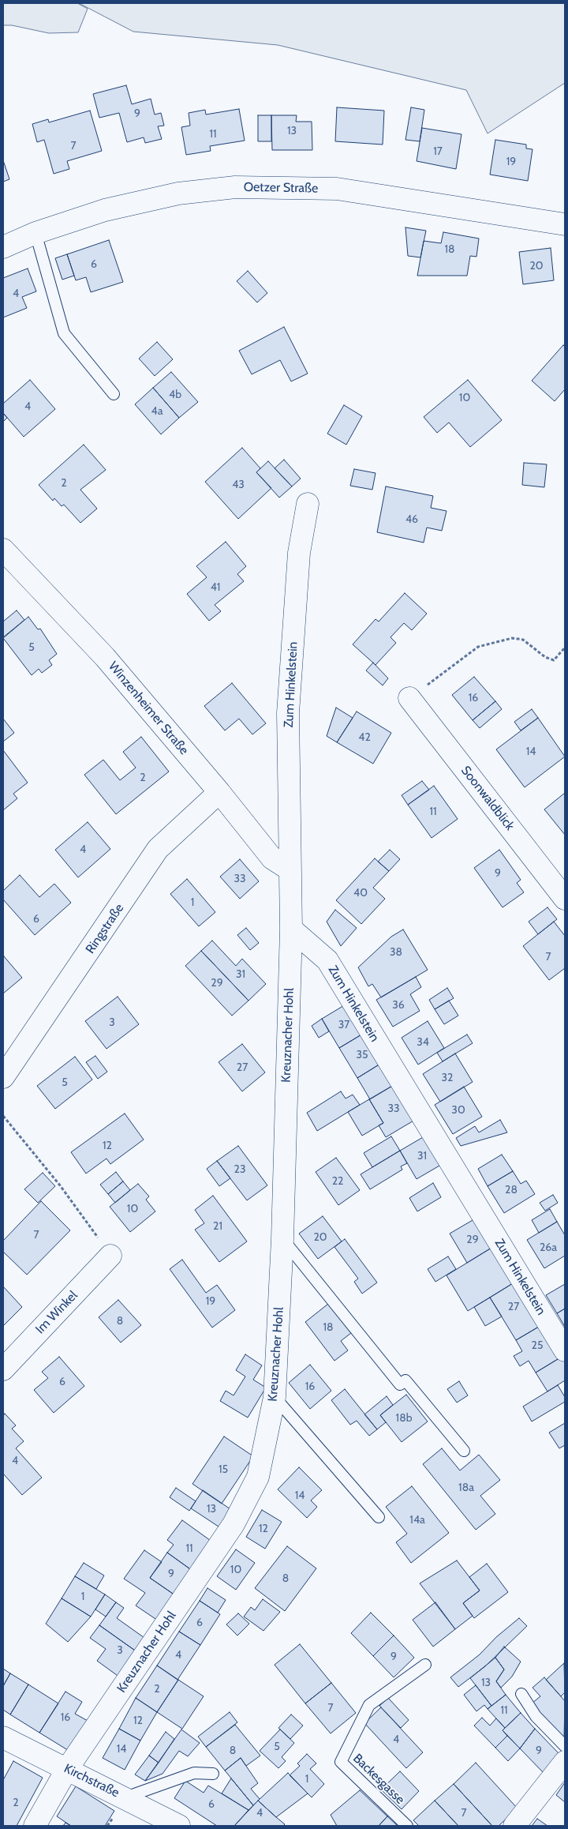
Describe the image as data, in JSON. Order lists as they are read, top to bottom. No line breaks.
{"streets":{"street":["Oetzer Straße","Zum Hinkelstein","Winzenheimer Straße","Soonwaldblick","Ringstraße","Kreuznacher Hohl","Im Winkel","Kirchstraße"],"lane":["Backesgasse"]},"crossings":[["Zum Hinkelstein","Winzenheimer Straße"],["Zum Hinkelstein","Kreuznacher Hohl"],["Winzenheimer Straße","Ringstraße"],["Kreuznacher Hohl","Kirchstraße"]],"house_numbers":["9","13","11","7","17","19","18","6","20","4","4b","10","4","4a","2","43","46","41","5","16","42","14","2","11","4","9","33","40","1","6","38","7","31","29","36","3","37","34","35","27","32","5","33","30","12","31","23","22","28","10","21","7","20","29","26a","19","27","8","18","25","6","16","18b","4","15","18a","14","13","14a","12","11","10","9","8","1","6","3","4","9","13","2","7","11","16","12","4","5","14","8","9","1","2","6","4","7"]}
